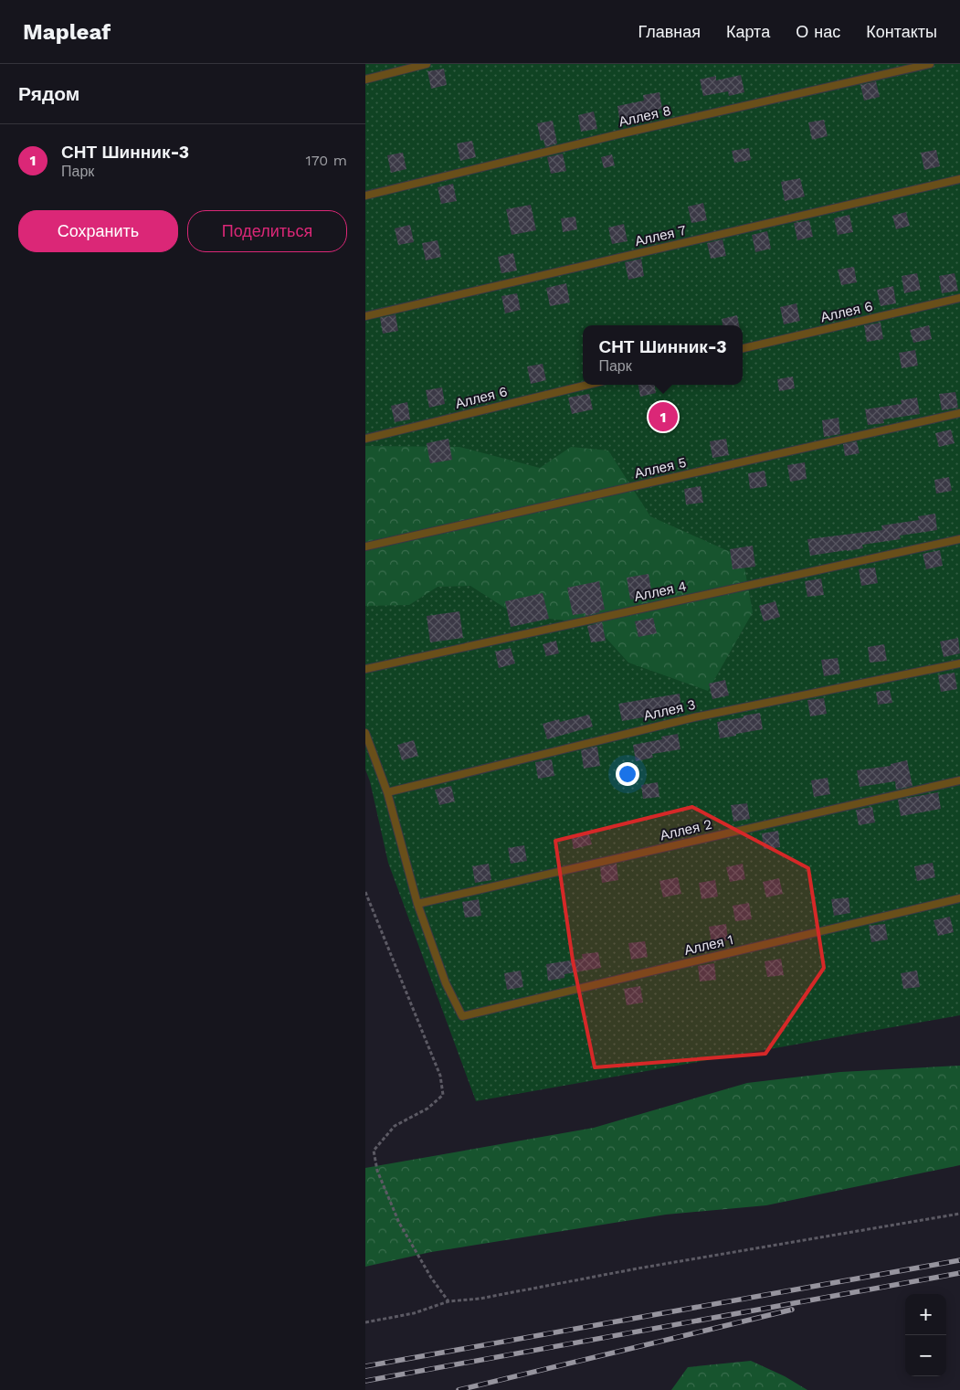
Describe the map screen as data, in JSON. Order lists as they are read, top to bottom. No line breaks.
{"streets":{"lane":["Аллея 8","Аллея 7","Аллея 6","Аллея 5","Аллея 4","Аллея 3","Аллея 2","Аллея 1"]},"crossings":[["Аллея 2","Аллея 1"]],"page":{"header":"Mapleaf","nav":["Главная","Карта","О нас","Контакты"],"heading":"Рядом","list":[{"mark":"1","name":"СНТ Шинник-3","note":"Парк","value":"170 m"}],"buttons":["Сохранить","Поделиться"],"popup":["СНТ Шинник-3","Парк"],"pins":"1","map_buttons":["+","−"]}}
